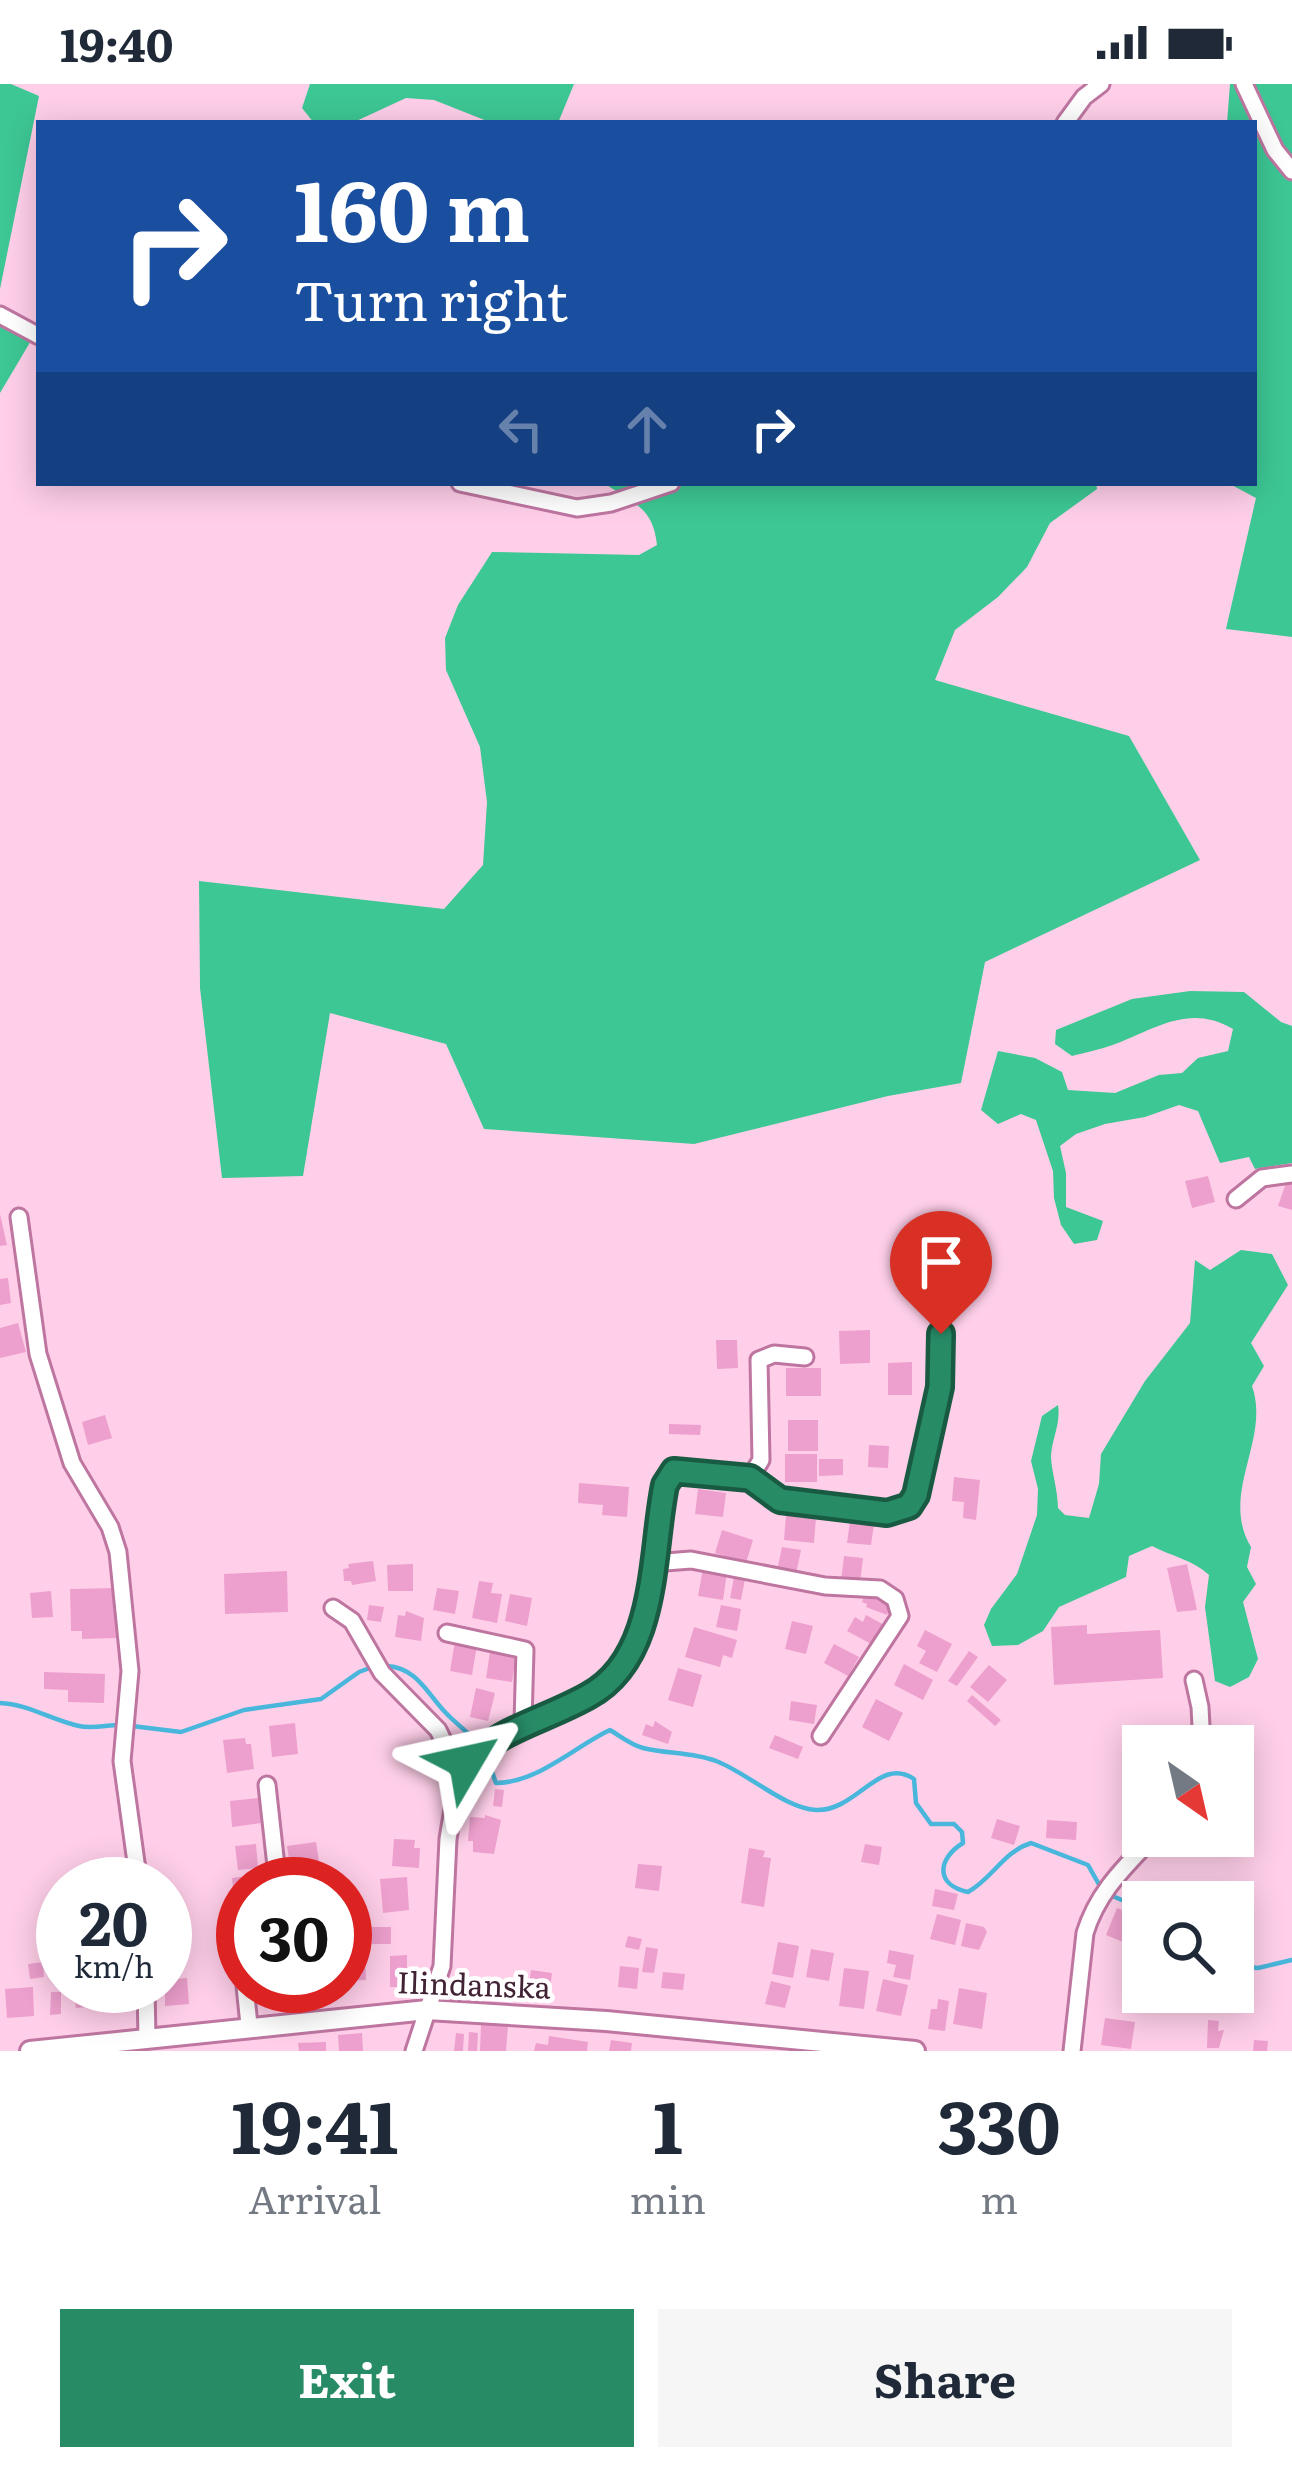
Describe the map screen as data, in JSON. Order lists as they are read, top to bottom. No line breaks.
{"streets":{"street":["Ilindanska"]},"north":"bottom right","page":{"status":"19:40","turn":["160 m","Turn right"],"speed":"20 km/h","limit":"30","eta":["19:41","Arrival","1","min","330","m"],"buttons":["Exit","Share"]}}
